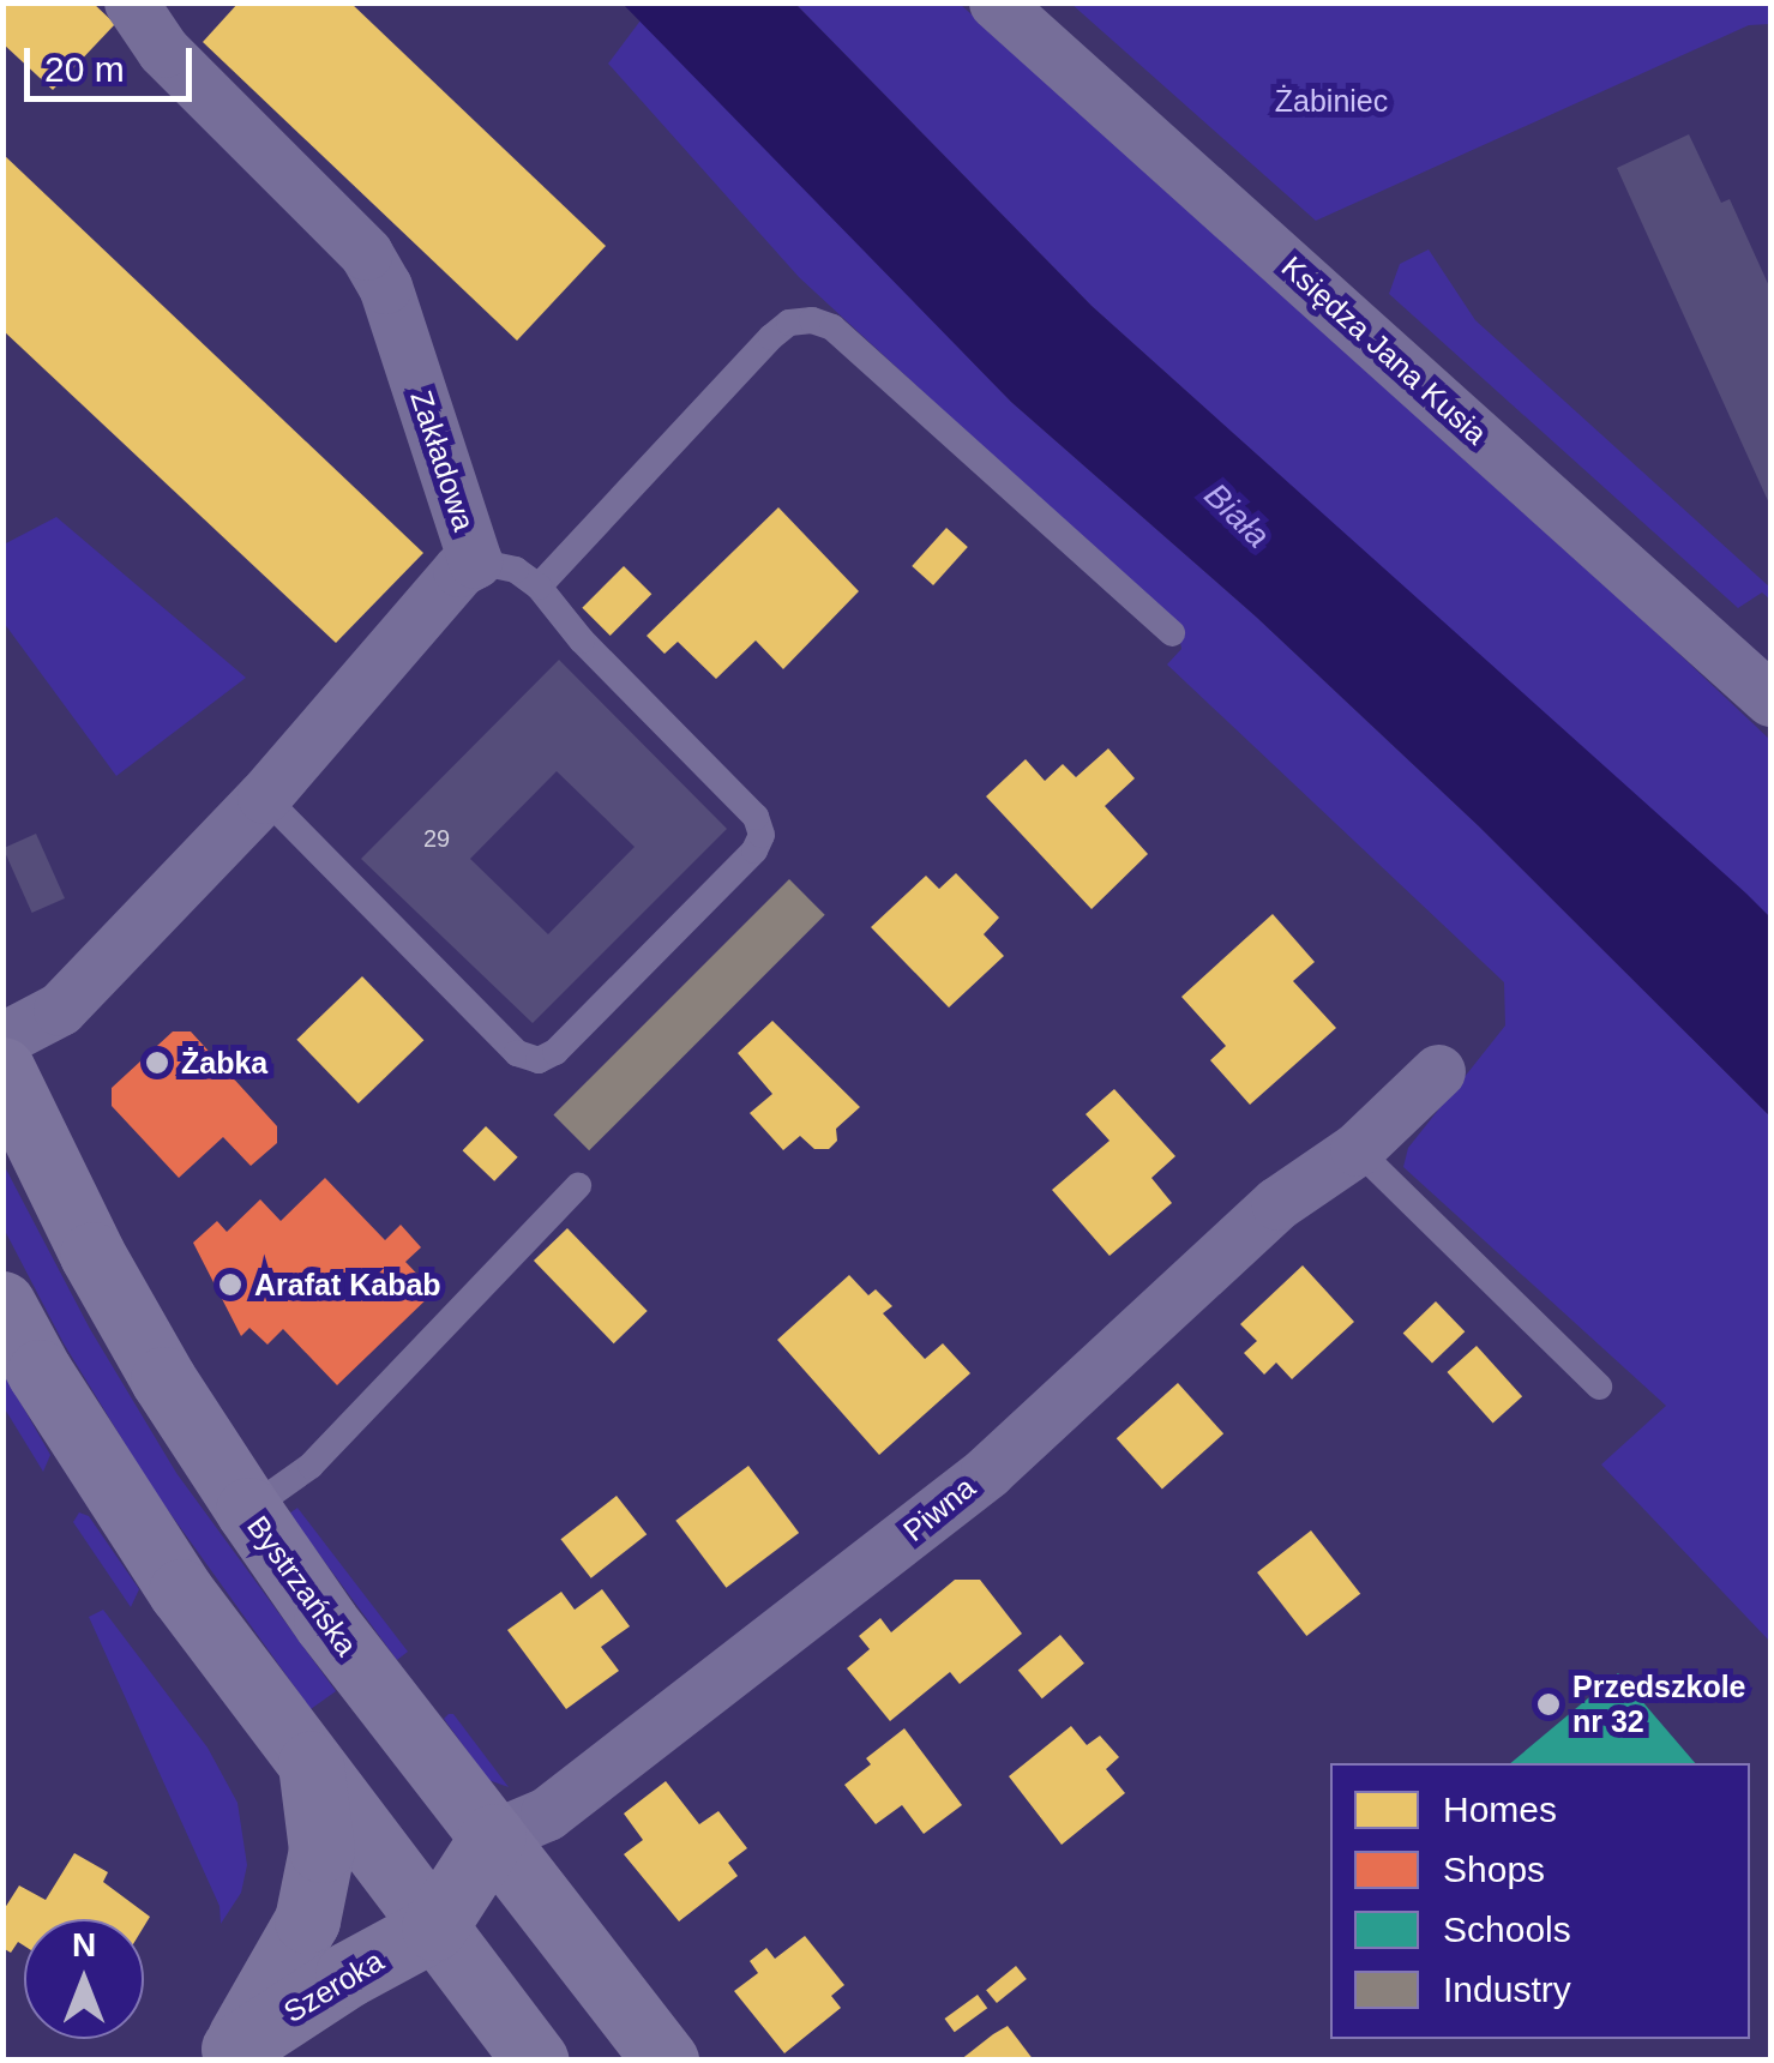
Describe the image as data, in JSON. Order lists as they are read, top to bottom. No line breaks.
{"streets":{"main road":["Bystrzańska","Szeroka"],"street":["Księdza Jana Kusia","Zakładowa","Piwna"]},"crossings":[["Piwna","Bystrzańska"],["Piwna","Szeroka"],["Bystrzańska","Szeroka"]],"water":["Biała"],"parks":["Żabiniec"],"places":["Żabka","Arafat Kabab","Przedszkole nr 32"],"house_numbers":["29"],"legend":["Homes","Shops","Schools","Industry"],"scale_bar":"20 m","north":"top"}
